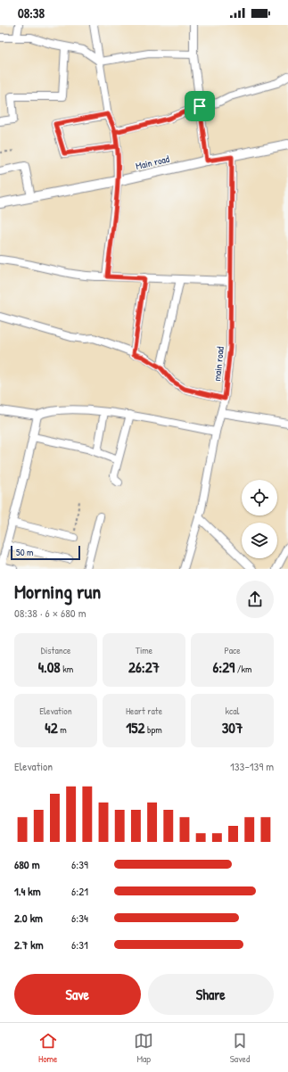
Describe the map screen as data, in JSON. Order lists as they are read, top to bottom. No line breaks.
{"streets":{"street":["Main road","main road"]},"crossings":[["Main road","main road"]],"scale_bar":"50 m","page":{"status":"08:38","scale":"50 m","heading":["Morning run","08:38 · 6 × 680 m"],"stats":[["Distance","4.08 km"],["Time","26:27"],["Pace","6:29 /km"],["Elevation","42 m"],["Heart rate","152 bpm"],["kcal","307"]],"chart":["Elevation","133–139 m"],"list":[{"name":"680 m","note":"6:39"},{"name":"1.4 km","note":"6:21"},{"name":"2.0 km","note":"6:34"},{"name":"2.7 km","note":"6:31"}],"buttons":["Save","Share"],"tabs":["Home","Map","Saved"]}}
